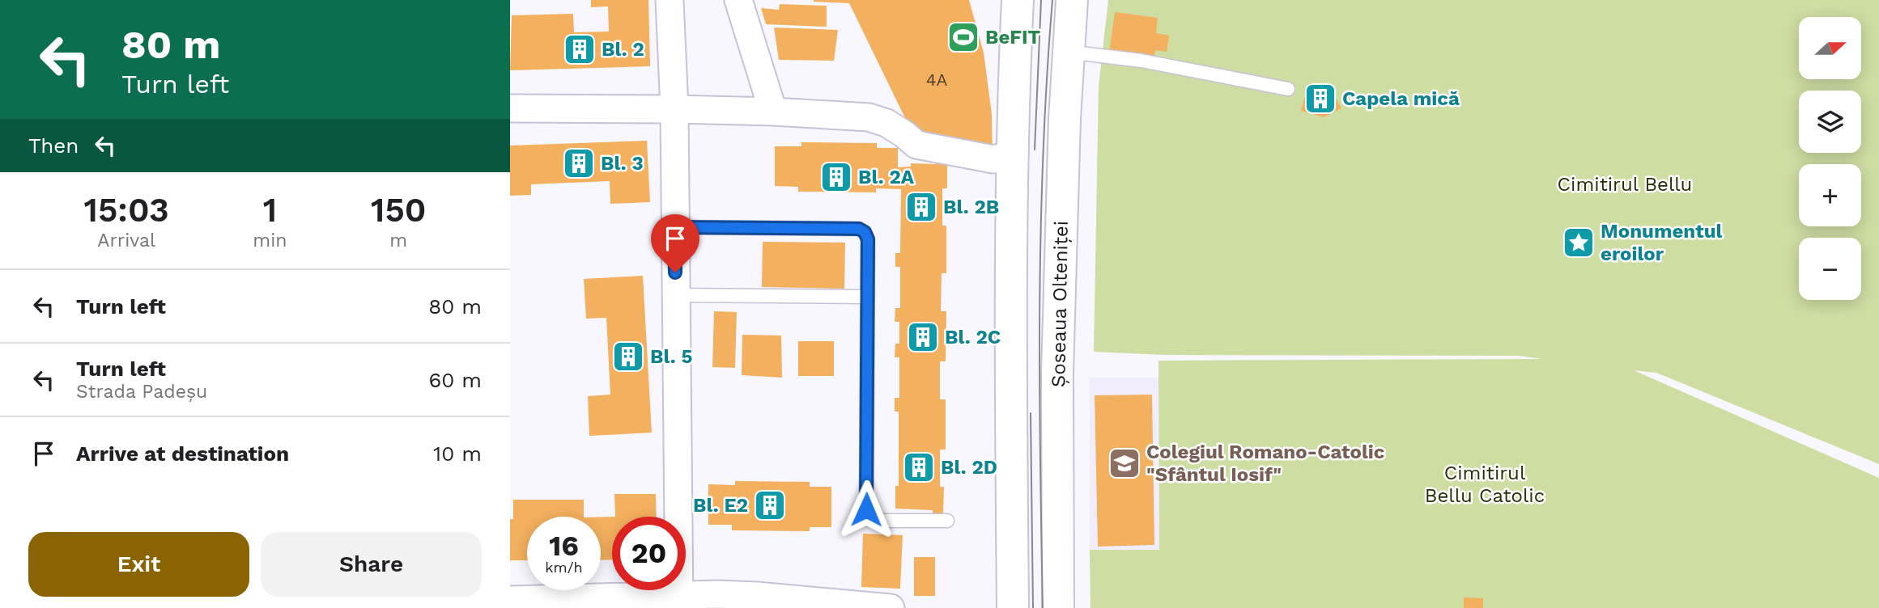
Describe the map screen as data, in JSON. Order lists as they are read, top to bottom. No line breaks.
{"streets":{"main road":["Șoseaua Olteniței"]},"parks":["Cimitirul Bellu","Cimitirul Bellu Catolic"],"places":{"sports":["BeFIT"],"building":["Bl. 2","Capela mică","Bl. 3","Bl. 2A","Bl. 2B","Bl. 2C","Bl. 5","Bl. 2D","Bl. E2"],"place":["Monumentul eroilor"],"school or university":["Colegiul Romano-Catolic \"Sfântul Iosif\""]},"house_numbers":["4A"],"north":"right","page":{"turn":["80 m","Turn left"],"map_buttons":["+","−"],"then":"Then","eta":["15:03","Arrival","1","min","150","m"],"list":[{"name":"Turn left","value":"80 m"},{"name":"Turn left","note":"Strada Padeșu","value":"60 m"},{"name":"Arrive at destination","value":"10 m"}],"speed":"16 km/h","limit":"20","buttons":["Exit","Share"]}}
